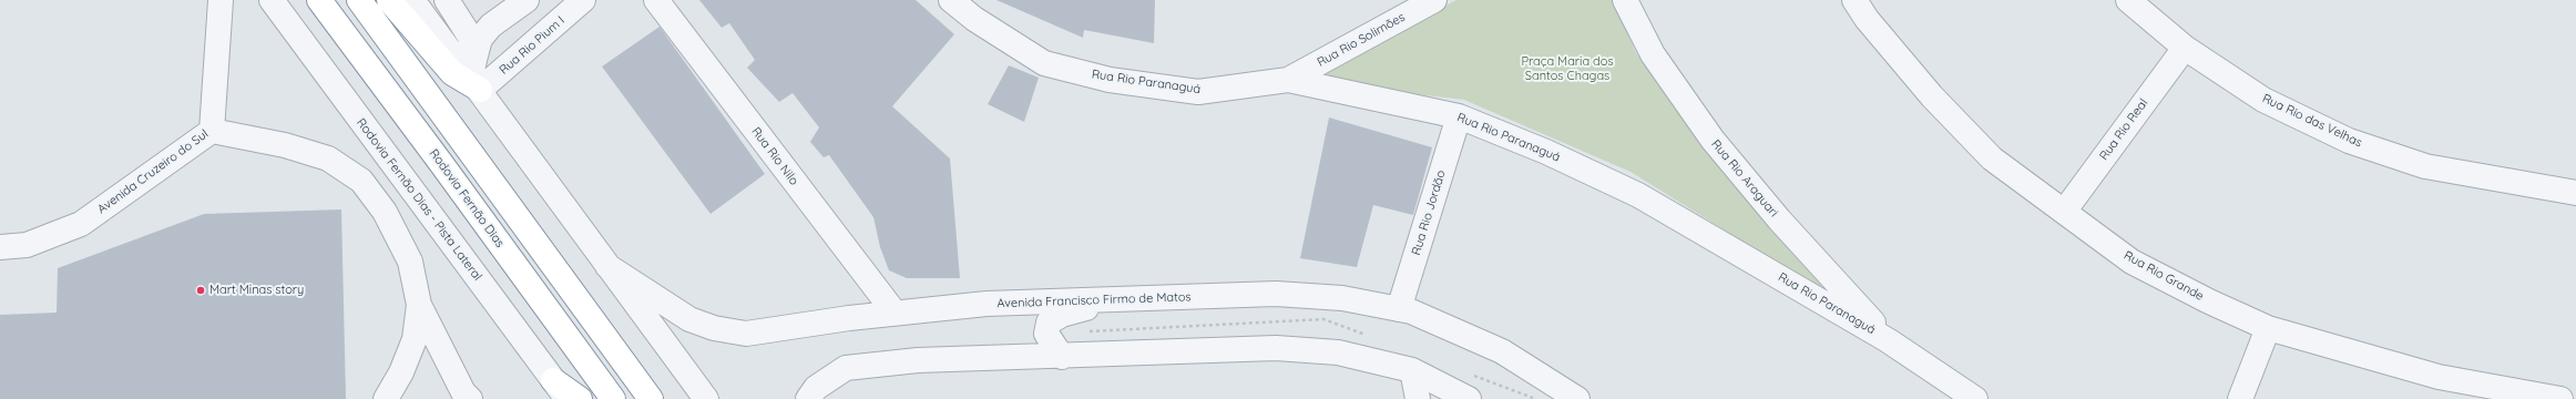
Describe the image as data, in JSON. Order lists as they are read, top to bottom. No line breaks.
{"streets":{"highway":["Rodovia Fernão Dias"],"street":["Rua Rio Solimões","Rua Rio Pium I","Rua Rio Paranaguá","Rua Rio das Velhas","Rua Rio Real","Rua Rio Nilo","Avenida Cruzeiro do Sul","Rua Rio Araguari","Rodovia Fernão Dias - Pista Lateral","Rua Rio Jordão","Rua Rio Grande","Avenida Francisco Firmo de Matos"]},"crossings":[["Rua Rio Solimões","Rua Rio Paranaguá"],["Rua Rio Paranaguá","Rua Rio Araguari"],["Rua Rio Paranaguá","Rua Rio Jordão"],["Rua Rio das Velhas","Rua Rio Real"],["Rua Rio Real","Rua Rio Grande"],["Rua Rio Nilo","Avenida Francisco Firmo de Matos"],["Rua Rio Jordão","Avenida Francisco Firmo de Matos"]],"parks":["Praça Maria dos Santos Chagas"],"places":["Mart Minas story"]}
